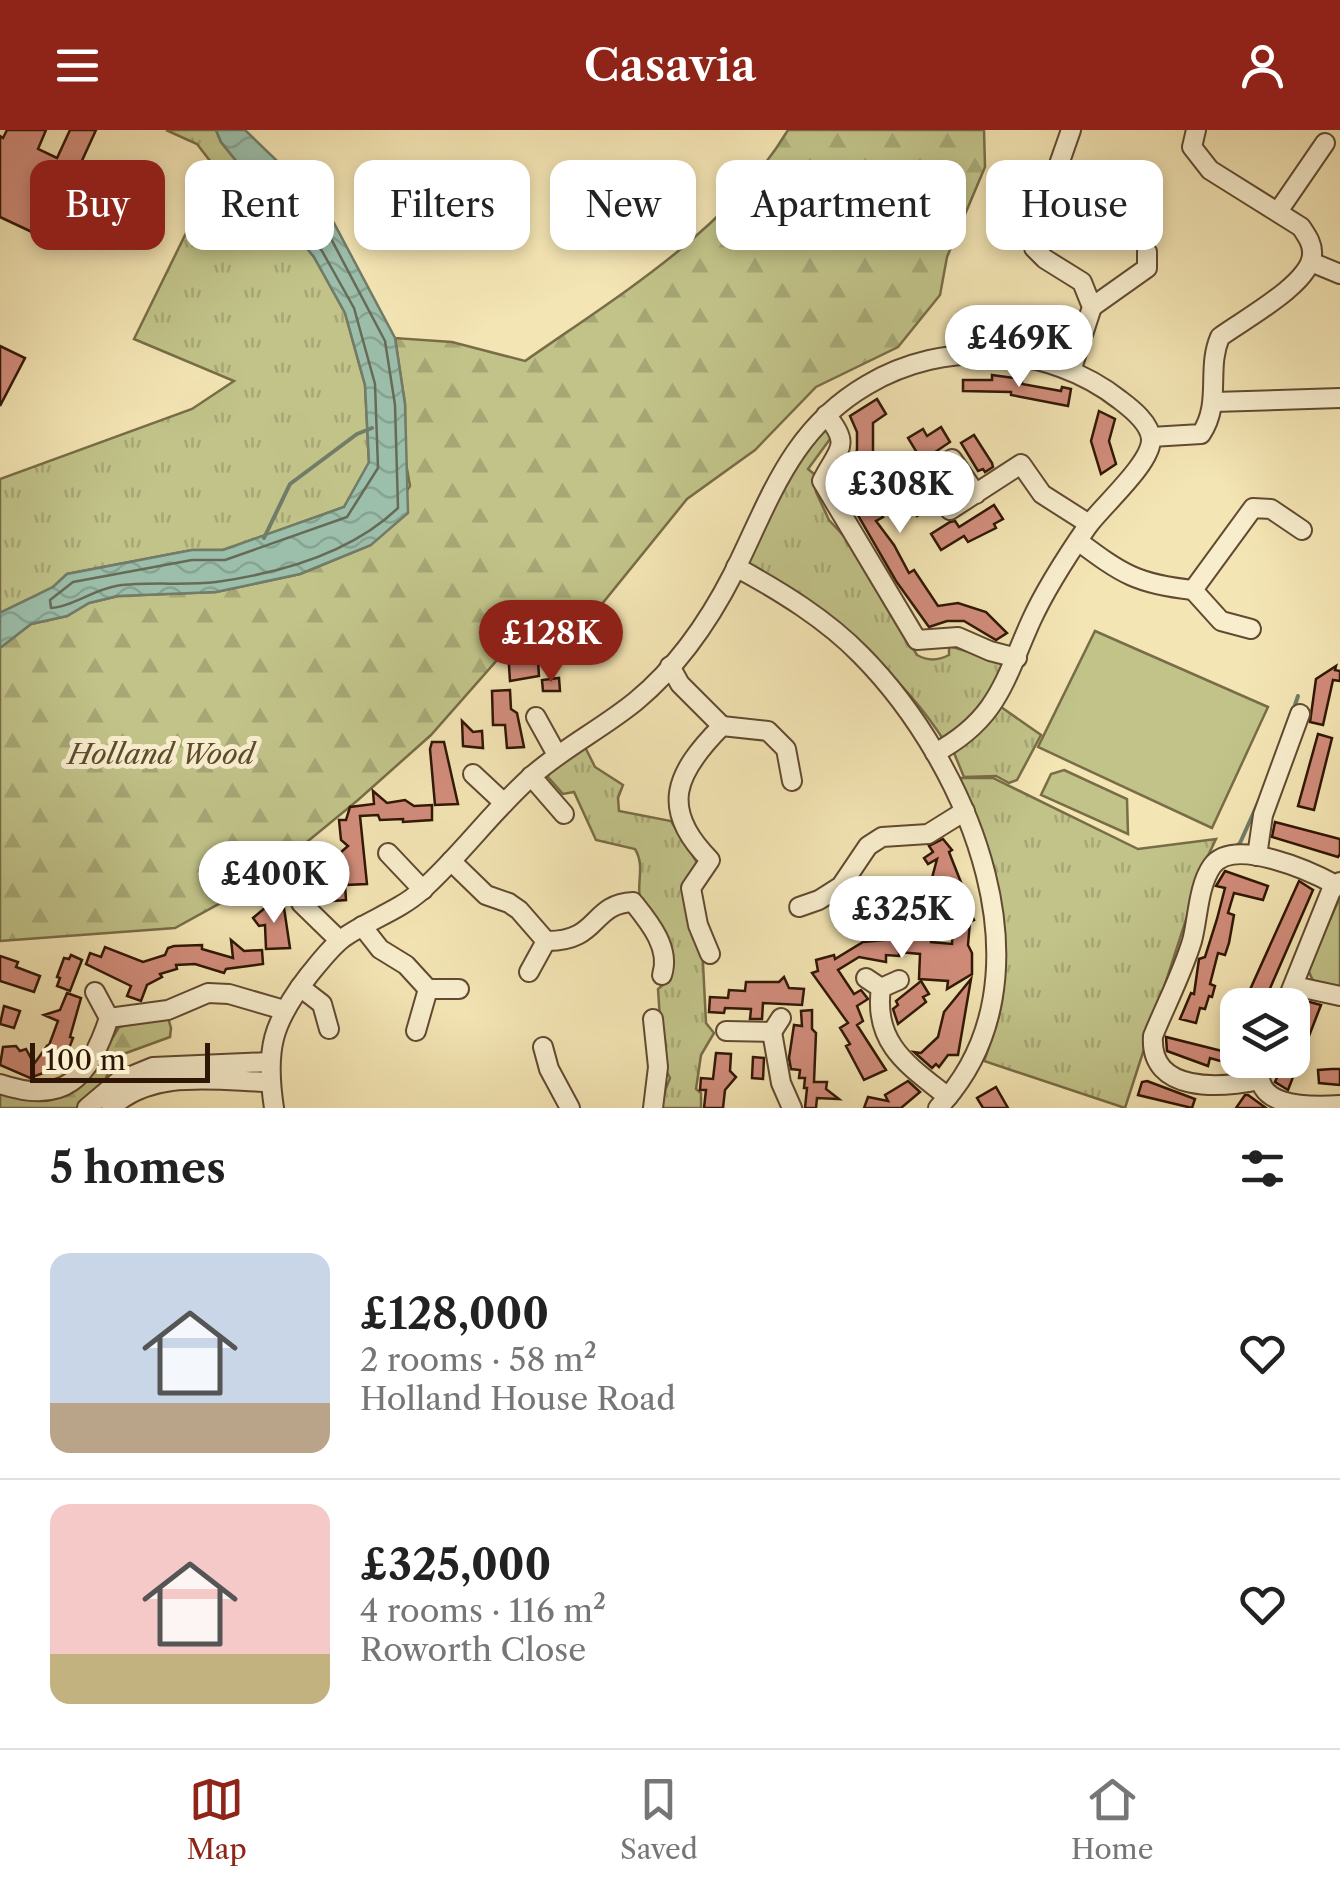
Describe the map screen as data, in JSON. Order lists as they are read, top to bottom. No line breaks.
{"parks":["Holland Wood"],"scale_bar":"100 m","page":{"header":"Casavia","chip":["Buy","Rent","Filters","New","Apartment","House"],"price":["£469K","£308K","£128K","£400K","£325K"],"scale":"100 m","heading":"5 homes","list":[{"name":"£128,000","note":"2 rooms · 58 m² · Holland House Road"},{"name":"£325,000","note":"4 rooms · 116 m² · Roworth Close"}],"tabs":["Map","Saved","Home"]}}
